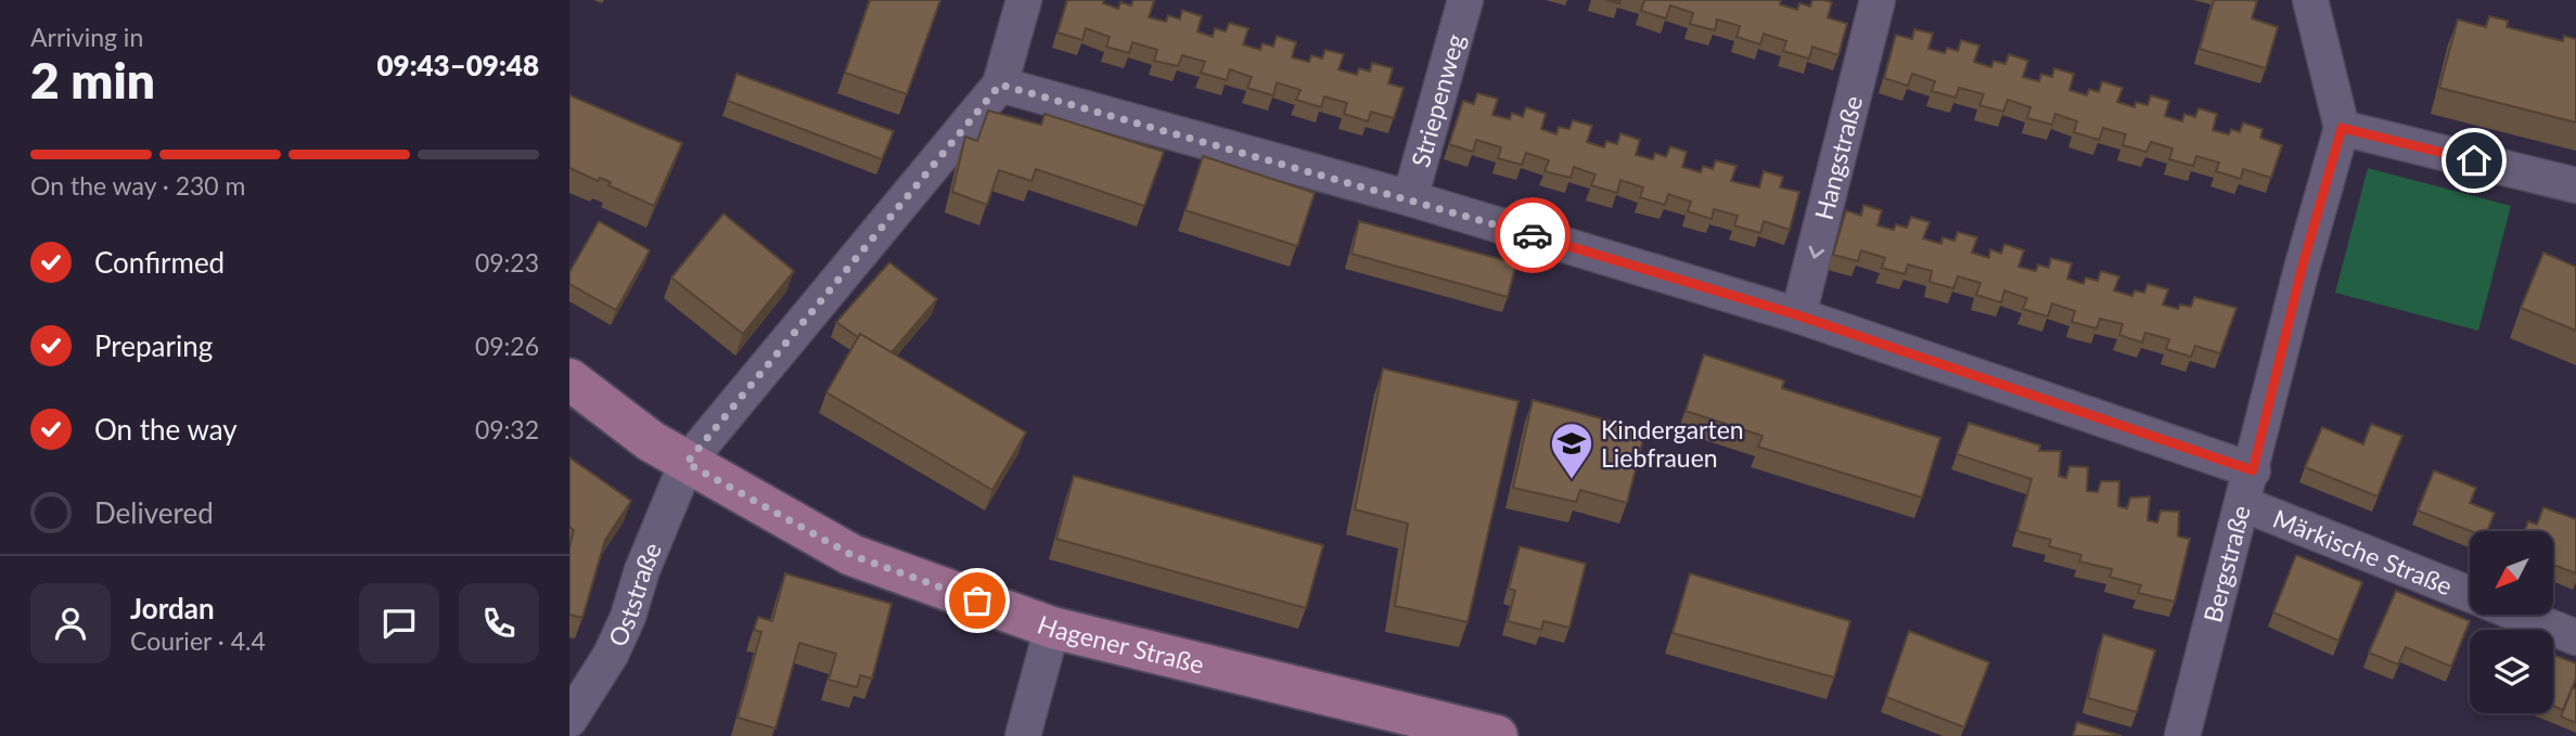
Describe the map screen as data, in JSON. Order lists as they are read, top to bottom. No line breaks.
{"streets":{"main road":["Hagener Straße"],"street":["Striepenweg","Hangstraße","Märkische Straße","Bergstraße","Oststraße"]},"crossings":[["Märkische Straße","Bergstraße"],["Oststraße","Hagener Straße"]],"one_way":["Hangstraße"],"places":{"school or university":["Kindergarten Liebfrauen"]},"north":"bottom left","page":{"heading":["2 min","Arriving in","09:43–09:48"],"panel":["Jordan","Courier · 4.4"],"bar":"On the way · 230 m","list":[["Confirmed","09:23"],["Preparing","09:26"],["On the way","09:32"],"Delivered"]}}
